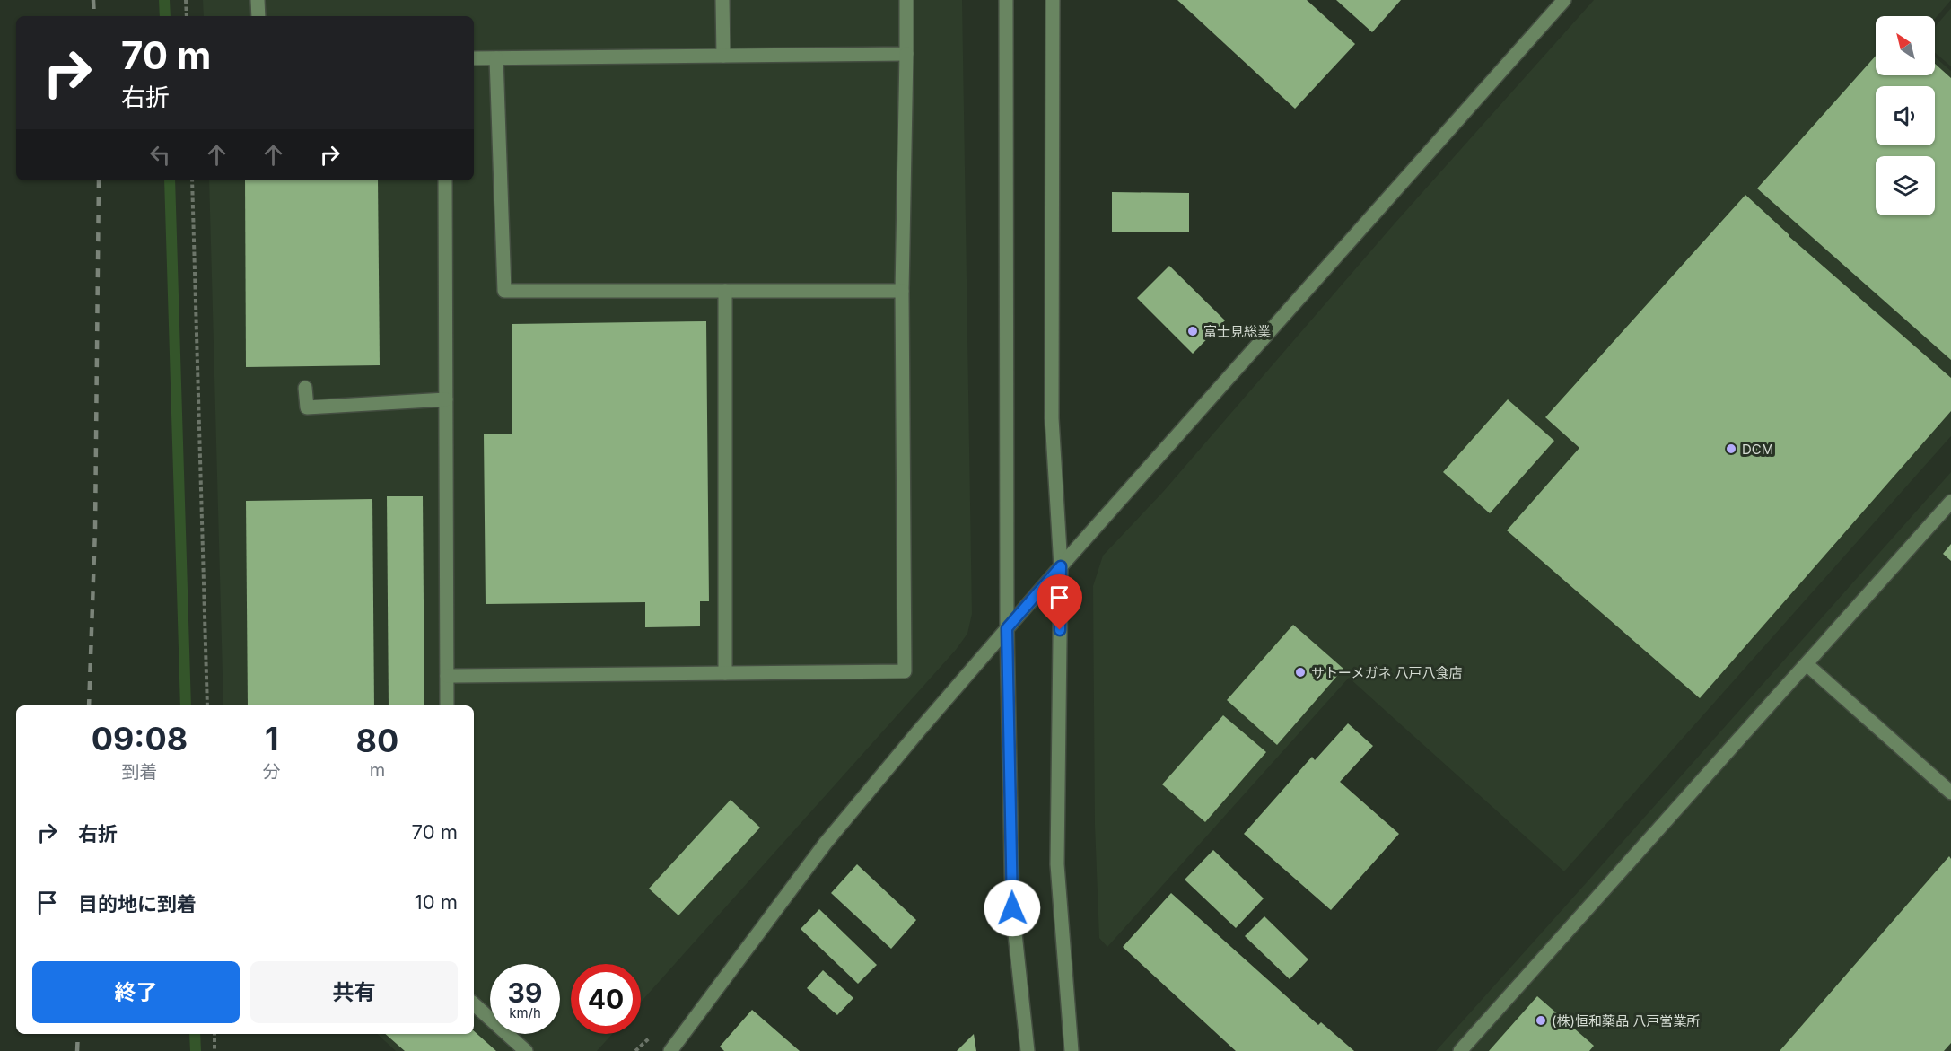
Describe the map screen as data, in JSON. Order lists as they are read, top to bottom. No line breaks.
{"places":["富士見総業","DCM","サトーメガネ 八戸八食店","(株)恒和薬品 八戸営業所"],"north":"top left","page":{"turn":["70 m","右折"],"eta":["09:08","到着","1","分","80","m"],"list":[{"name":"右折","value":"70 m"},{"name":"目的地に到着","value":"10 m"}],"buttons":["終了","共有"],"speed":"39 km/h","limit":"40"}}
